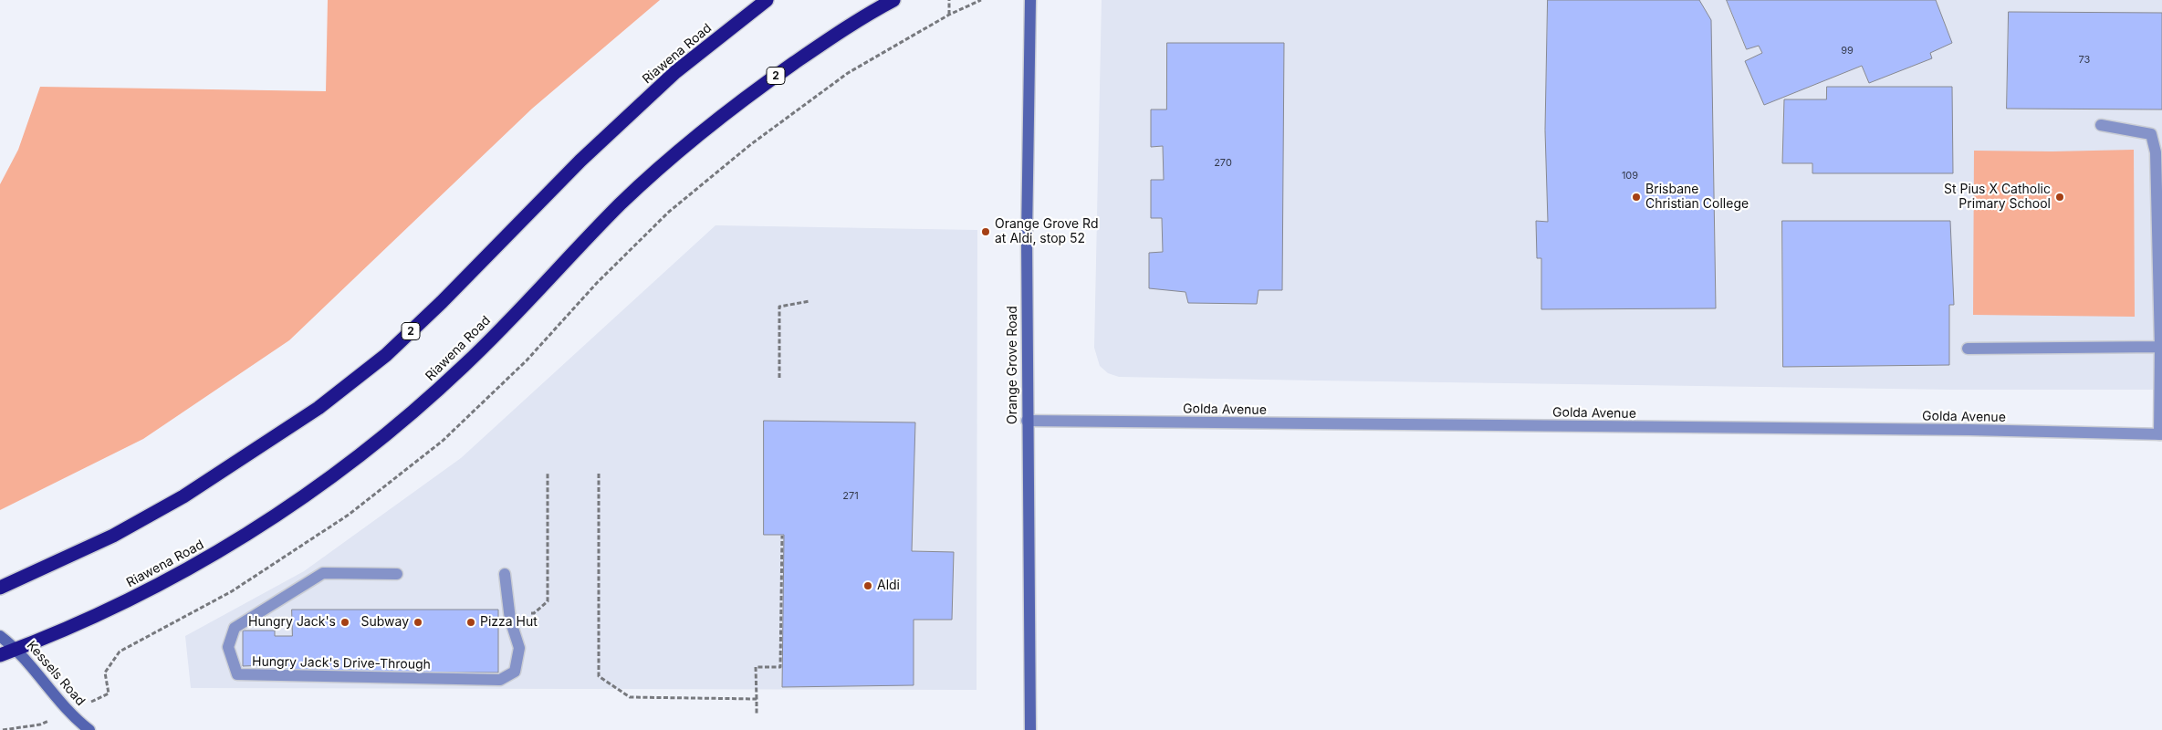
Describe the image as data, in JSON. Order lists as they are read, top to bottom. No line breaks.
{"streets":{"highway":["Riawena Road","2"],"main road":["Orange Grove Road","Kessels Road"],"street":["Golda Avenue","Hungry Jack's Drive-Through"]},"crossings":[["Riawena Road","Kessels Road"],["Orange Grove Road","Golda Avenue"]],"places":["Brisbane Christian College","St Pius X Catholic Primary School","Orange Grove Rd at Aldi, stop 52","Aldi","Hungry Jack's","Subway","Pizza Hut"],"house_numbers":["99","73","270","109","271"]}
